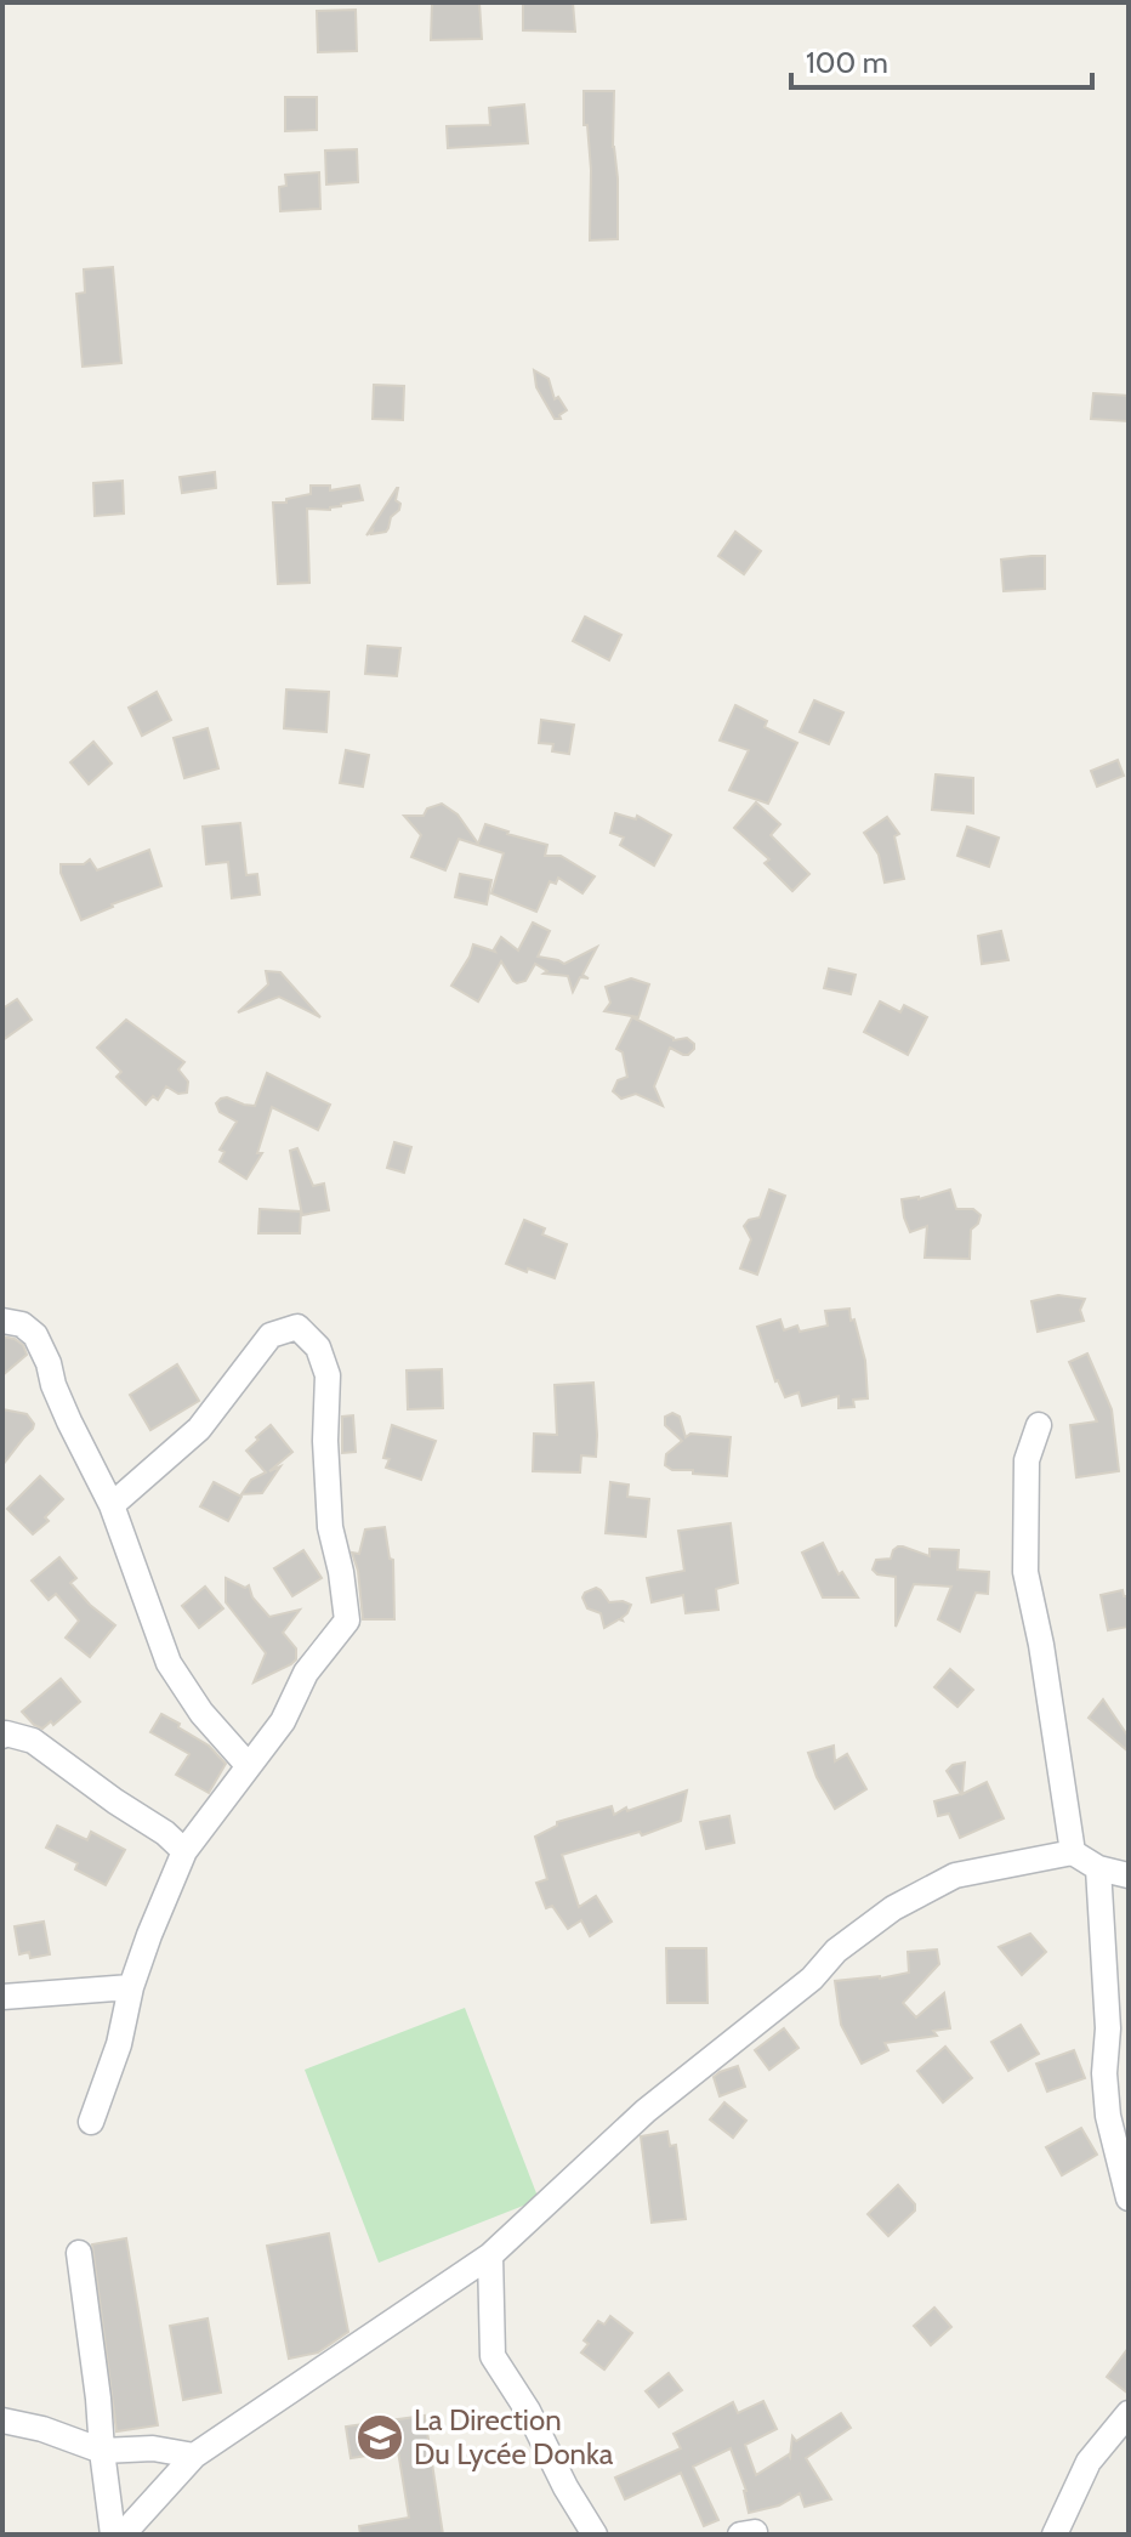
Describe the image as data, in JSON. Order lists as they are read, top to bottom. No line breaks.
{"places":{"school or university":["La Direction Du Lycée Donka"]},"scale_bar":"100 m"}
